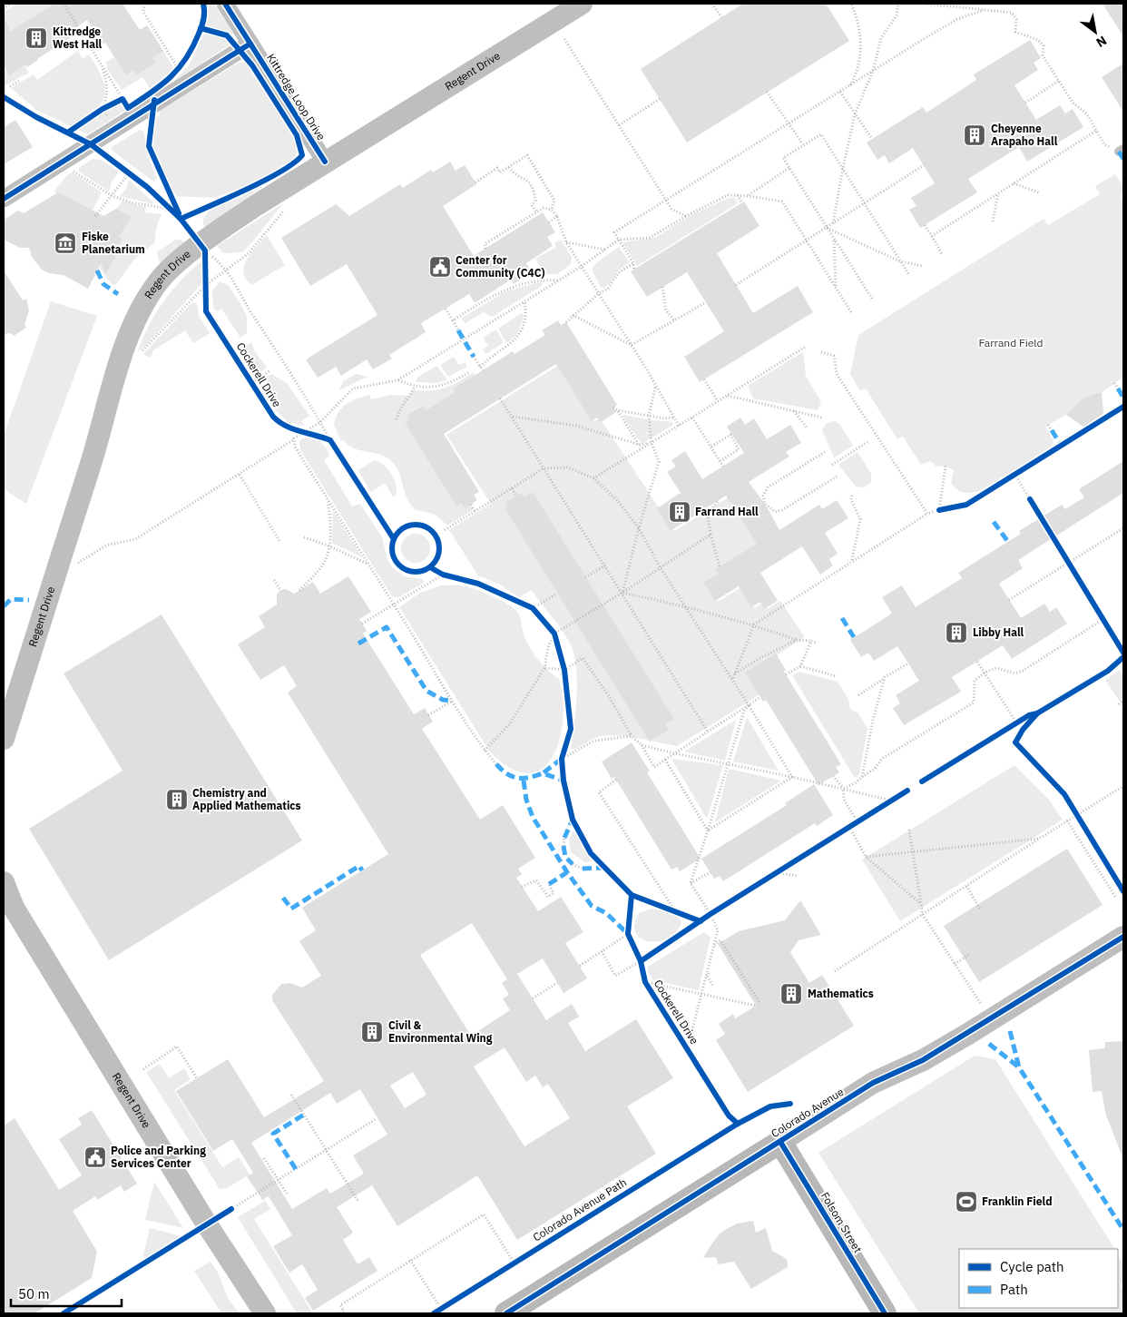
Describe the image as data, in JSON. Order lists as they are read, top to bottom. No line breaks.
{"streets":{"main road":["Colorado Avenue","Folsom Street"],"street":["Regent Drive","Kittredge Loop Drive"],"cycle path":["Cockerell Drive","Colorado Avenue Path"]},"crossings":[["Regent Drive","Kittredge Loop Drive"],["Colorado Avenue","Folsom Street"]],"parks":["Farrand Field"],"places":{"building":["Kittredge West Hall","Cheyenne Arapaho Hall","Farrand Hall","Libby Hall","Chemistry and Applied Mathematics","Mathematics","Civil & Environmental Wing"],"museum":["Fiske Planetarium"],"public building":["Center for Community (C4C)","Police and Parking Services Center"],"sports":["Franklin Field"]},"legend":["Cycle path","Path"],"scale_bar":"50 m","north":"bottom right"}
